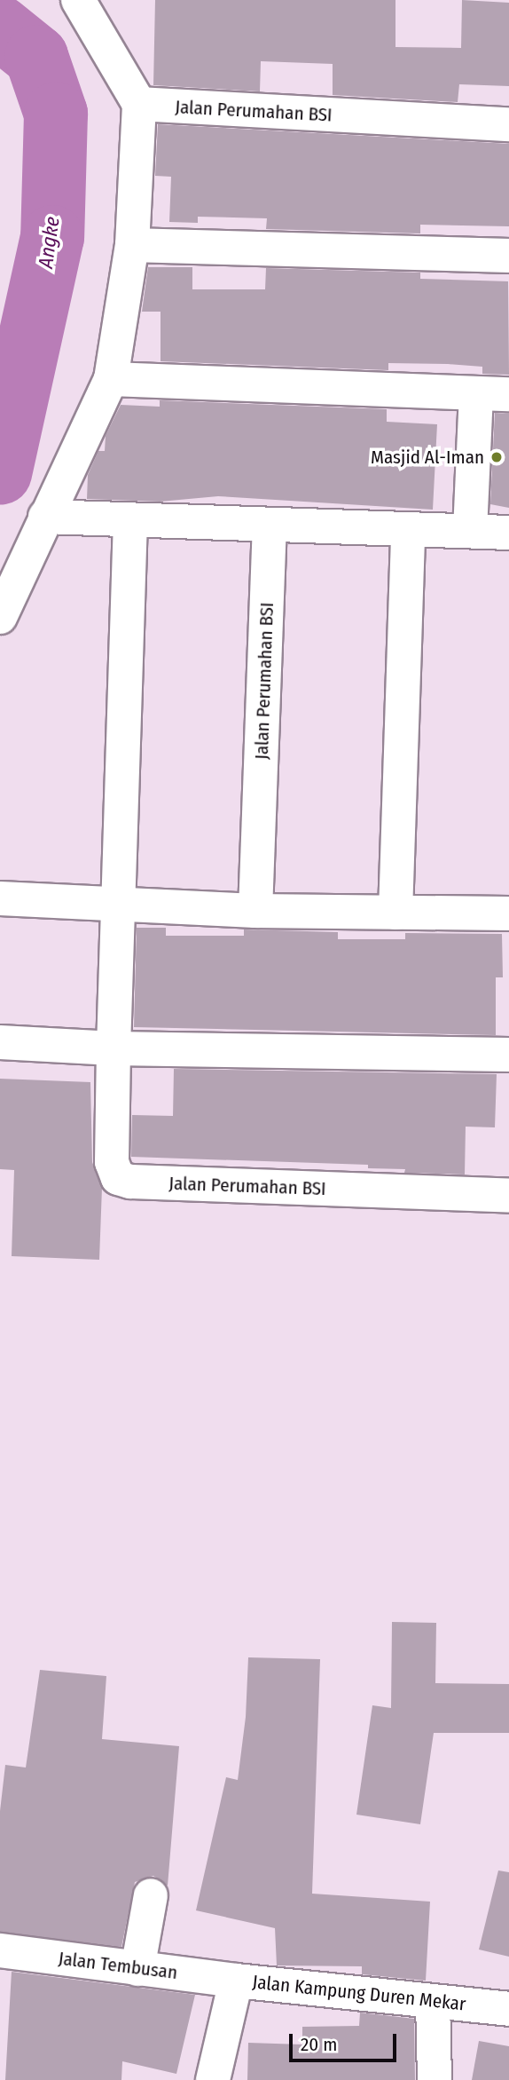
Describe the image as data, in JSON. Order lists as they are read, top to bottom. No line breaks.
{"streets":{"street":["Jalan Perumahan BSI","Jalan Tembusan","Jalan Kampung Duren Mekar"]},"crossings":[["Jalan Tembusan","Jalan Kampung Duren Mekar"]],"water":["Angke"],"places":["Masjid Al-Iman"],"scale_bar":"20 m"}
